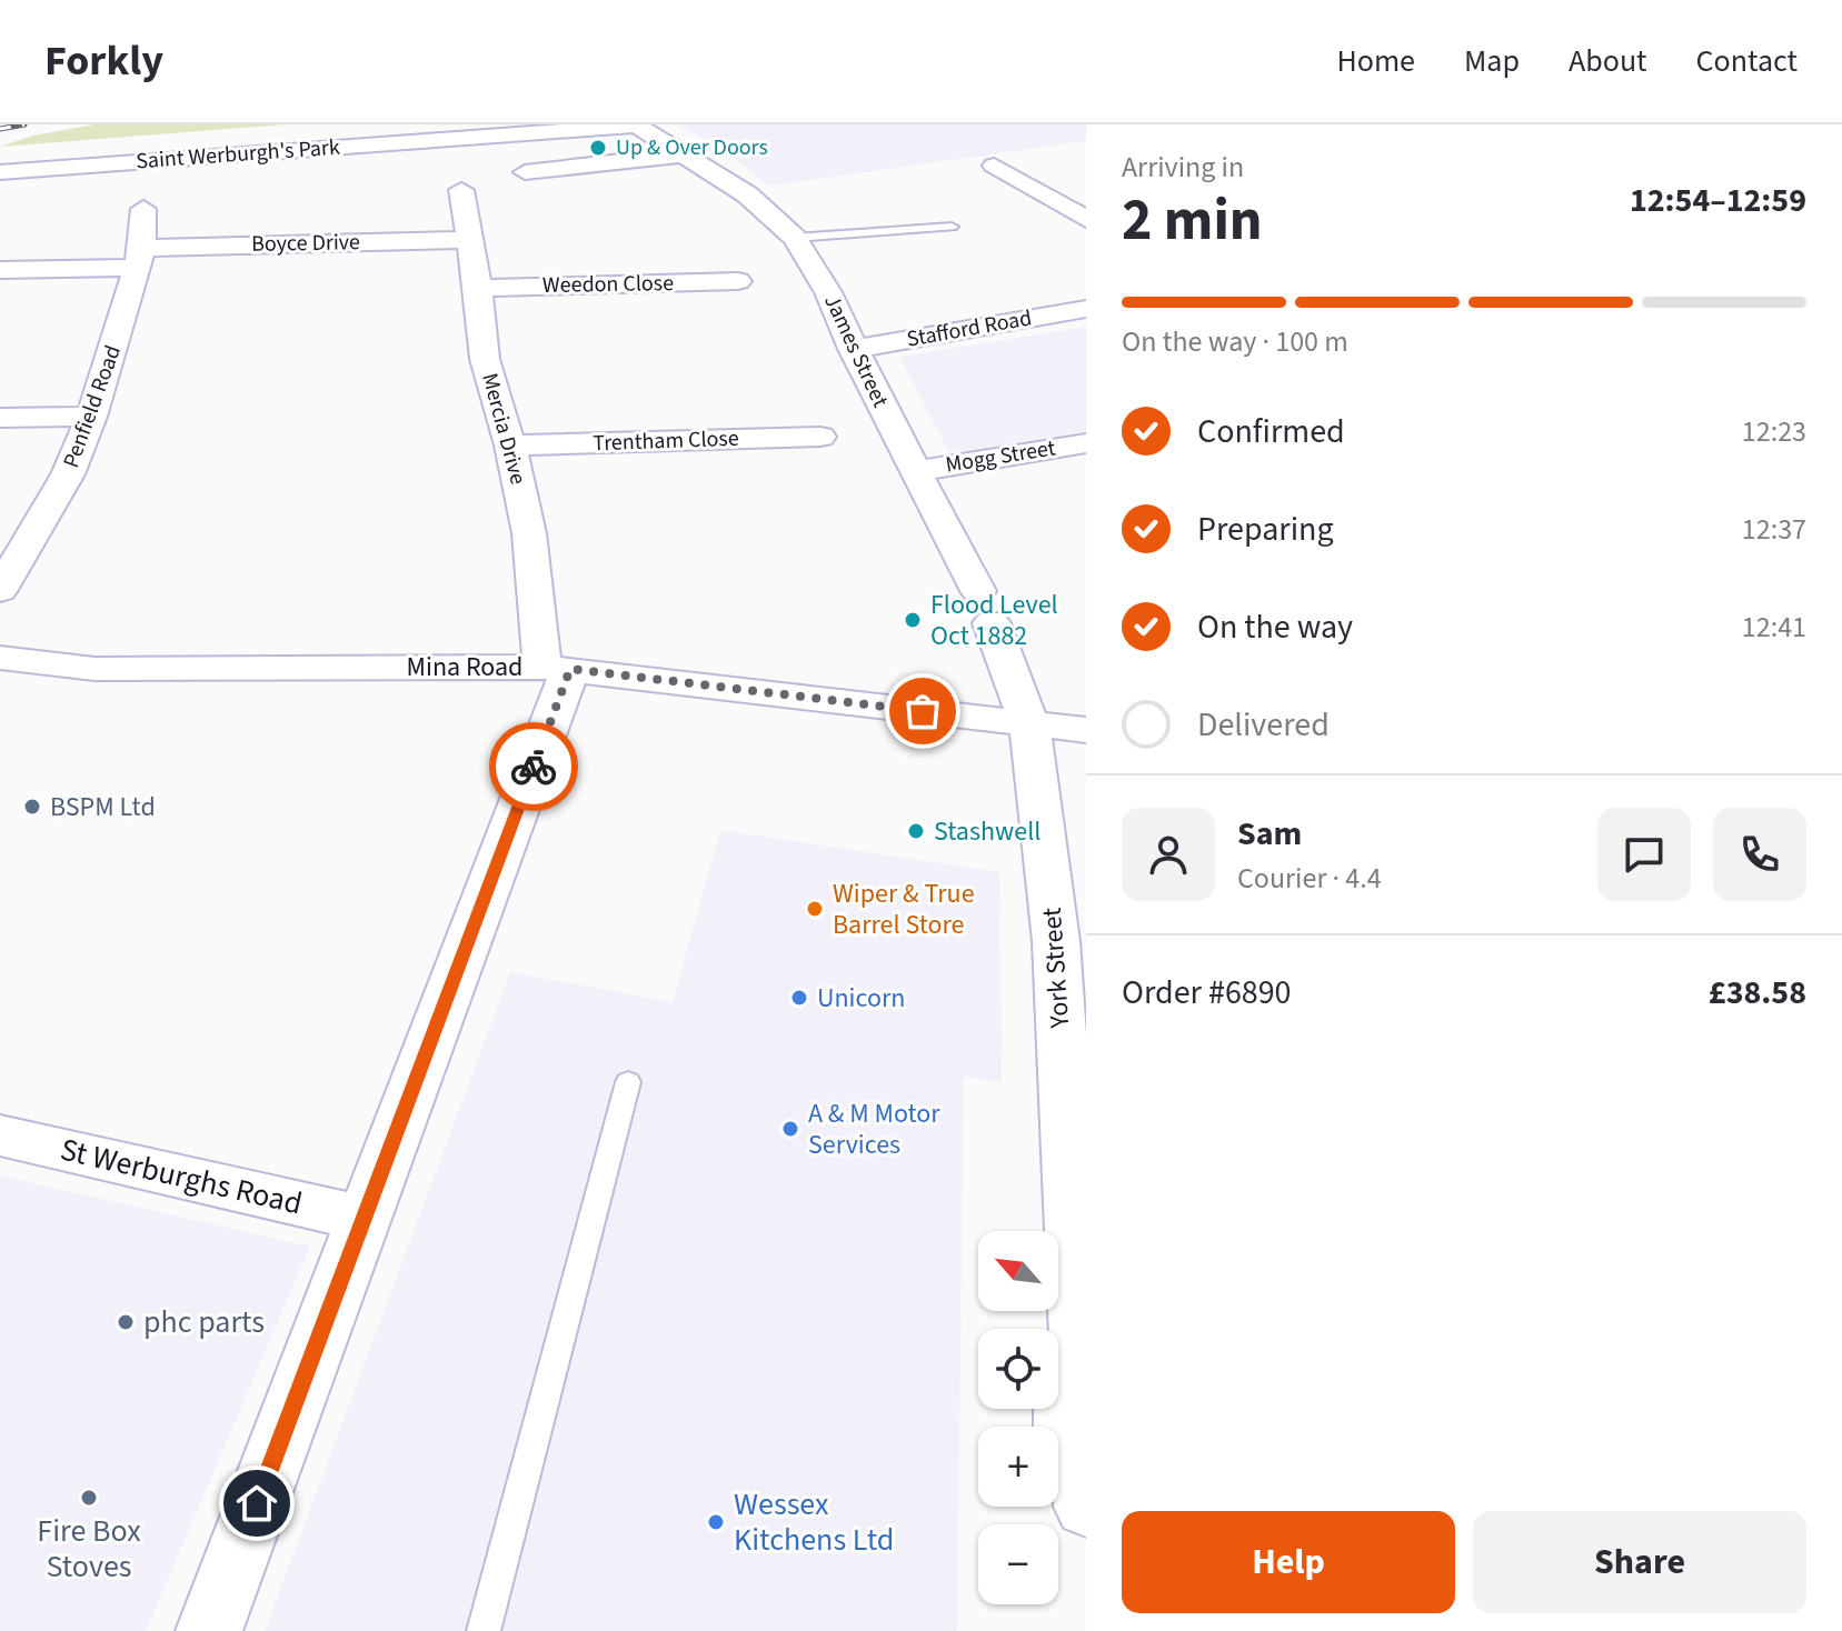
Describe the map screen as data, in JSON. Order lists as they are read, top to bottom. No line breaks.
{"streets":{"street":["Saint Werburgh's Park","Boyce Drive","Weedon Close","Stafford Road","James Street","Penfield Road","Mercia Drive","Trentham Close","Mogg Street","Mina Road","York Street","St Werburghs Road"]},"crossings":[["Saint Werburgh's Park","James Street"],["Boyce Drive","Penfield Road"],["Boyce Drive","Mercia Drive"],["Weedon Close","Mercia Drive"],["Stafford Road","James Street"],["James Street","Mogg Street"],["James Street","Mina Road"],["James Street","York Street"],["Mercia Drive","Trentham Close"],["Mercia Drive","Mina Road"],["Mina Road","York Street"]],"places":["Up & Over Doors","Flood Level Oct 1882","BSPM Ltd","Stashwell","Wiper & True Barrel Store","Unicorn","A & M Motor Services","phc parts","Fire Box Stoves","Wessex Kitchens Ltd"],"north":"top left","page":{"header":"Forkly","nav":["Home","Map","About","Contact"],"heading":["2 min","Arriving in","12:54–12:59"],"panel":["Sam","Courier · 4.4","Order #6890","£38.58"],"bar":"On the way · 100 m","list":[["Confirmed","12:23"],["Preparing","12:37"],["On the way","12:41"],"Delivered"],"map_buttons":["+","−"],"buttons":["Help","Share"]}}
